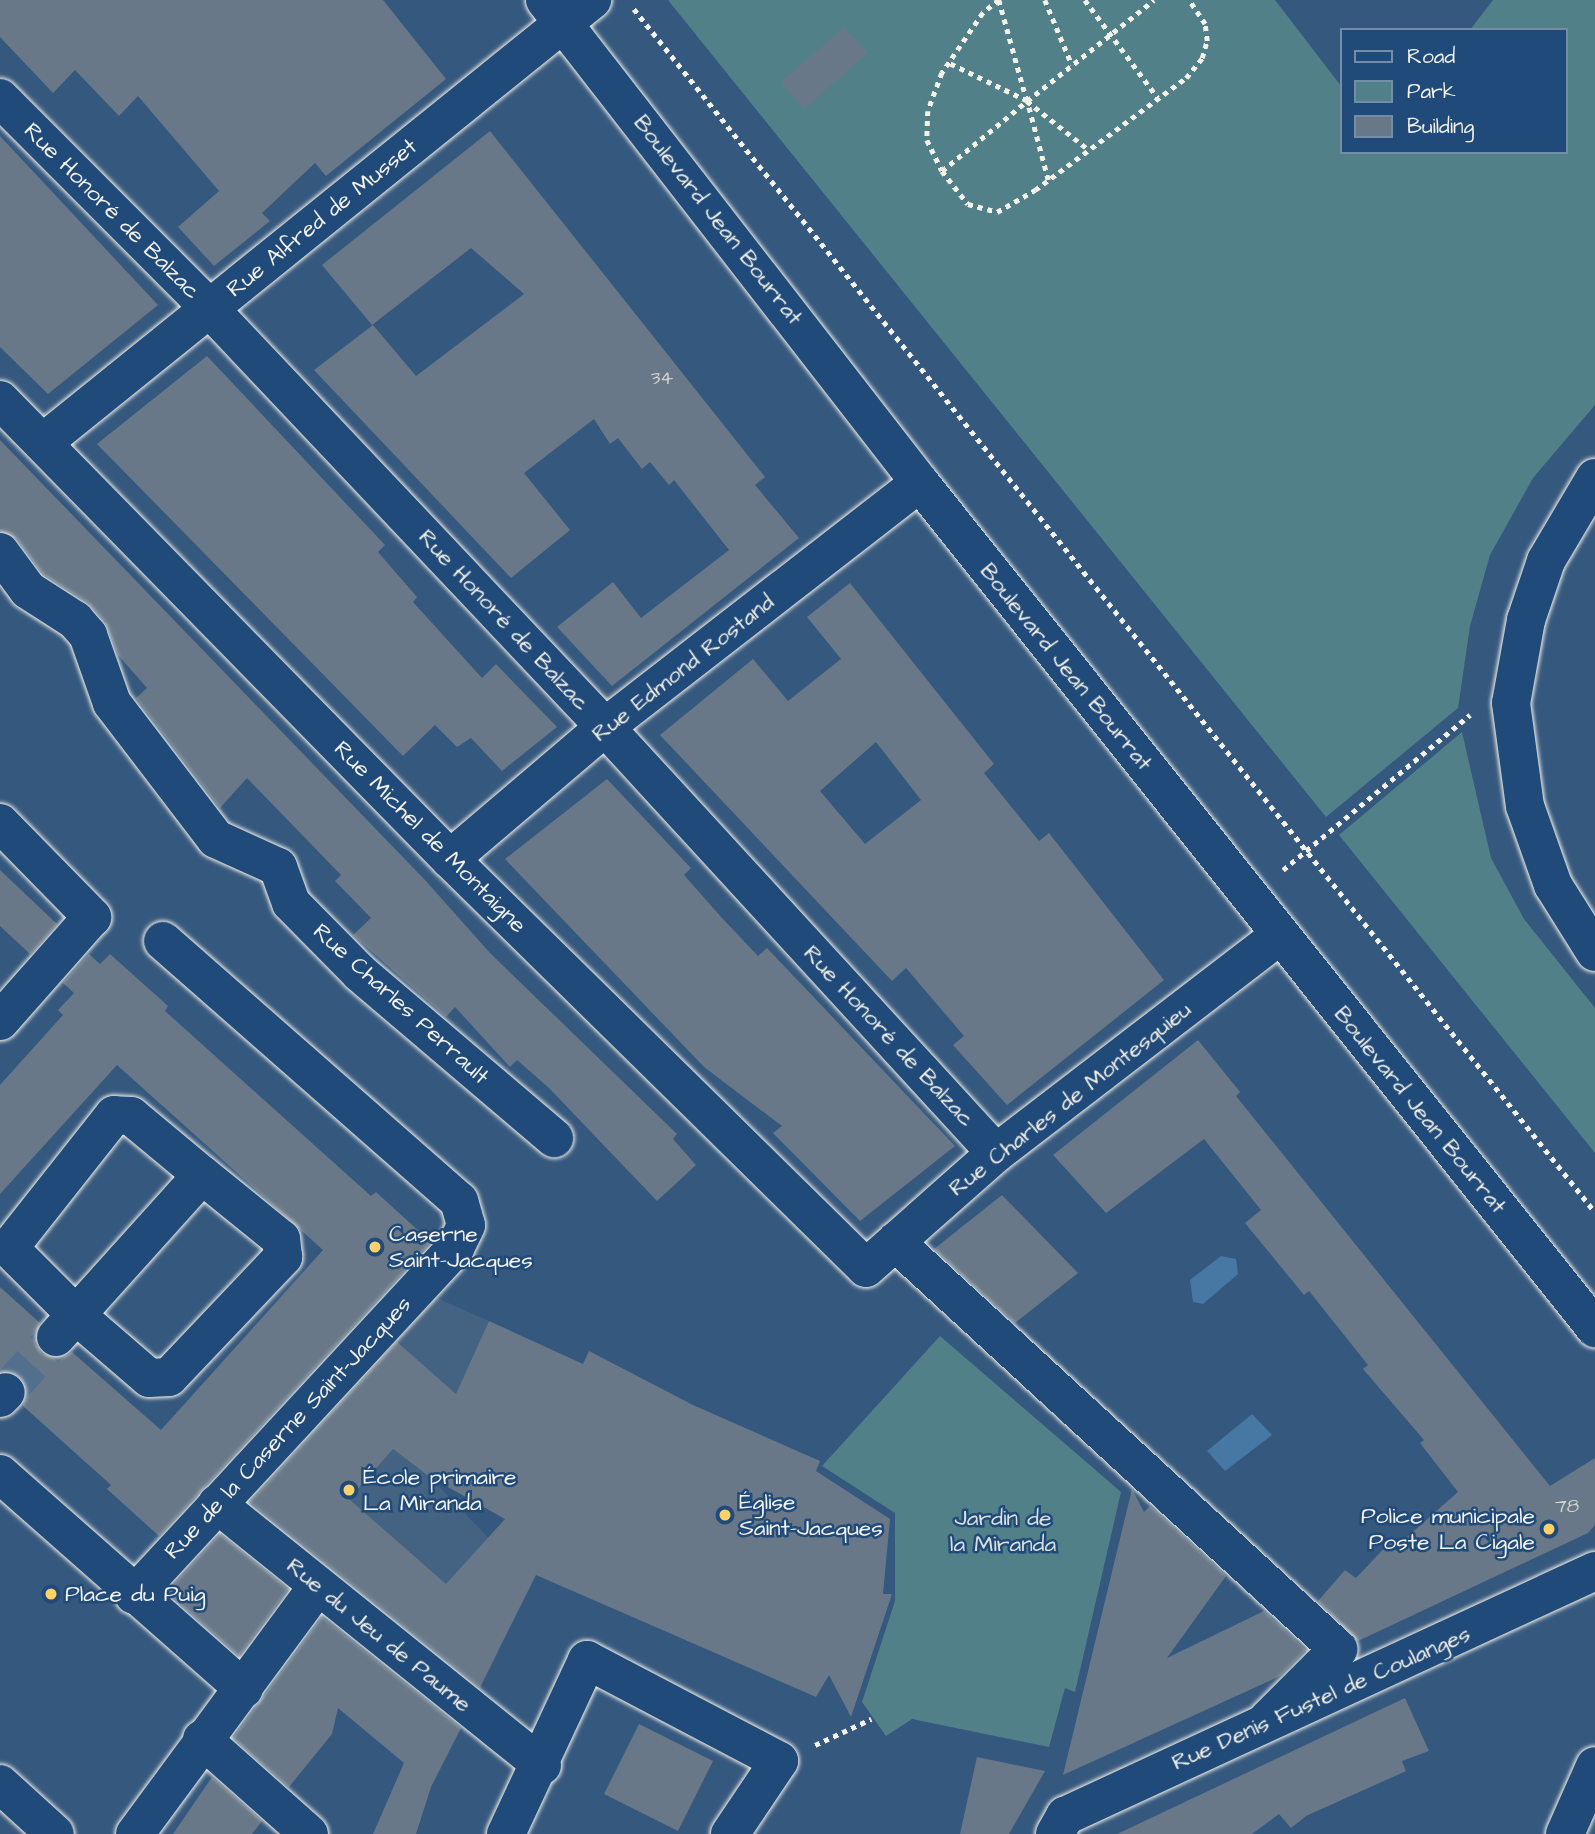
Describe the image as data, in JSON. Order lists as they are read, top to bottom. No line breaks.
{"streets":{"street":["Rue Honoré de Balzac","Rue Alfred de Musset","Boulevard Jean Bourrat","Rue Edmond Rostand","Rue Michel de Montaigne","Rue Charles Perrault","Rue Charles de Montesquieu","Rue de la Caserne Saint-Jacques","Rue du Jeu de Paume","Rue Denis Fustel de Coulanges"]},"crossings":[["Rue Honoré de Balzac","Rue Alfred de Musset"],["Rue Honoré de Balzac","Rue Edmond Rostand"],["Rue Honoré de Balzac","Rue Charles de Montesquieu"],["Rue Alfred de Musset","Boulevard Jean Bourrat"],["Rue Alfred de Musset","Rue Michel de Montaigne"],["Boulevard Jean Bourrat","Rue Edmond Rostand"],["Boulevard Jean Bourrat","Rue Charles de Montesquieu"],["Rue Edmond Rostand","Rue Michel de Montaigne"],["Rue Michel de Montaigne","Rue Charles de Montesquieu"],["Rue de la Caserne Saint-Jacques","Rue du Jeu de Paume"]],"parks":["Jardin de la Miranda"],"places":["Caserne Saint-Jacques","École primaire La Miranda","Église Saint-Jacques","Police municipale Poste La Cigale","Place du Puig"],"house_numbers":["34","78"],"legend":["Road","Park","Building"]}
